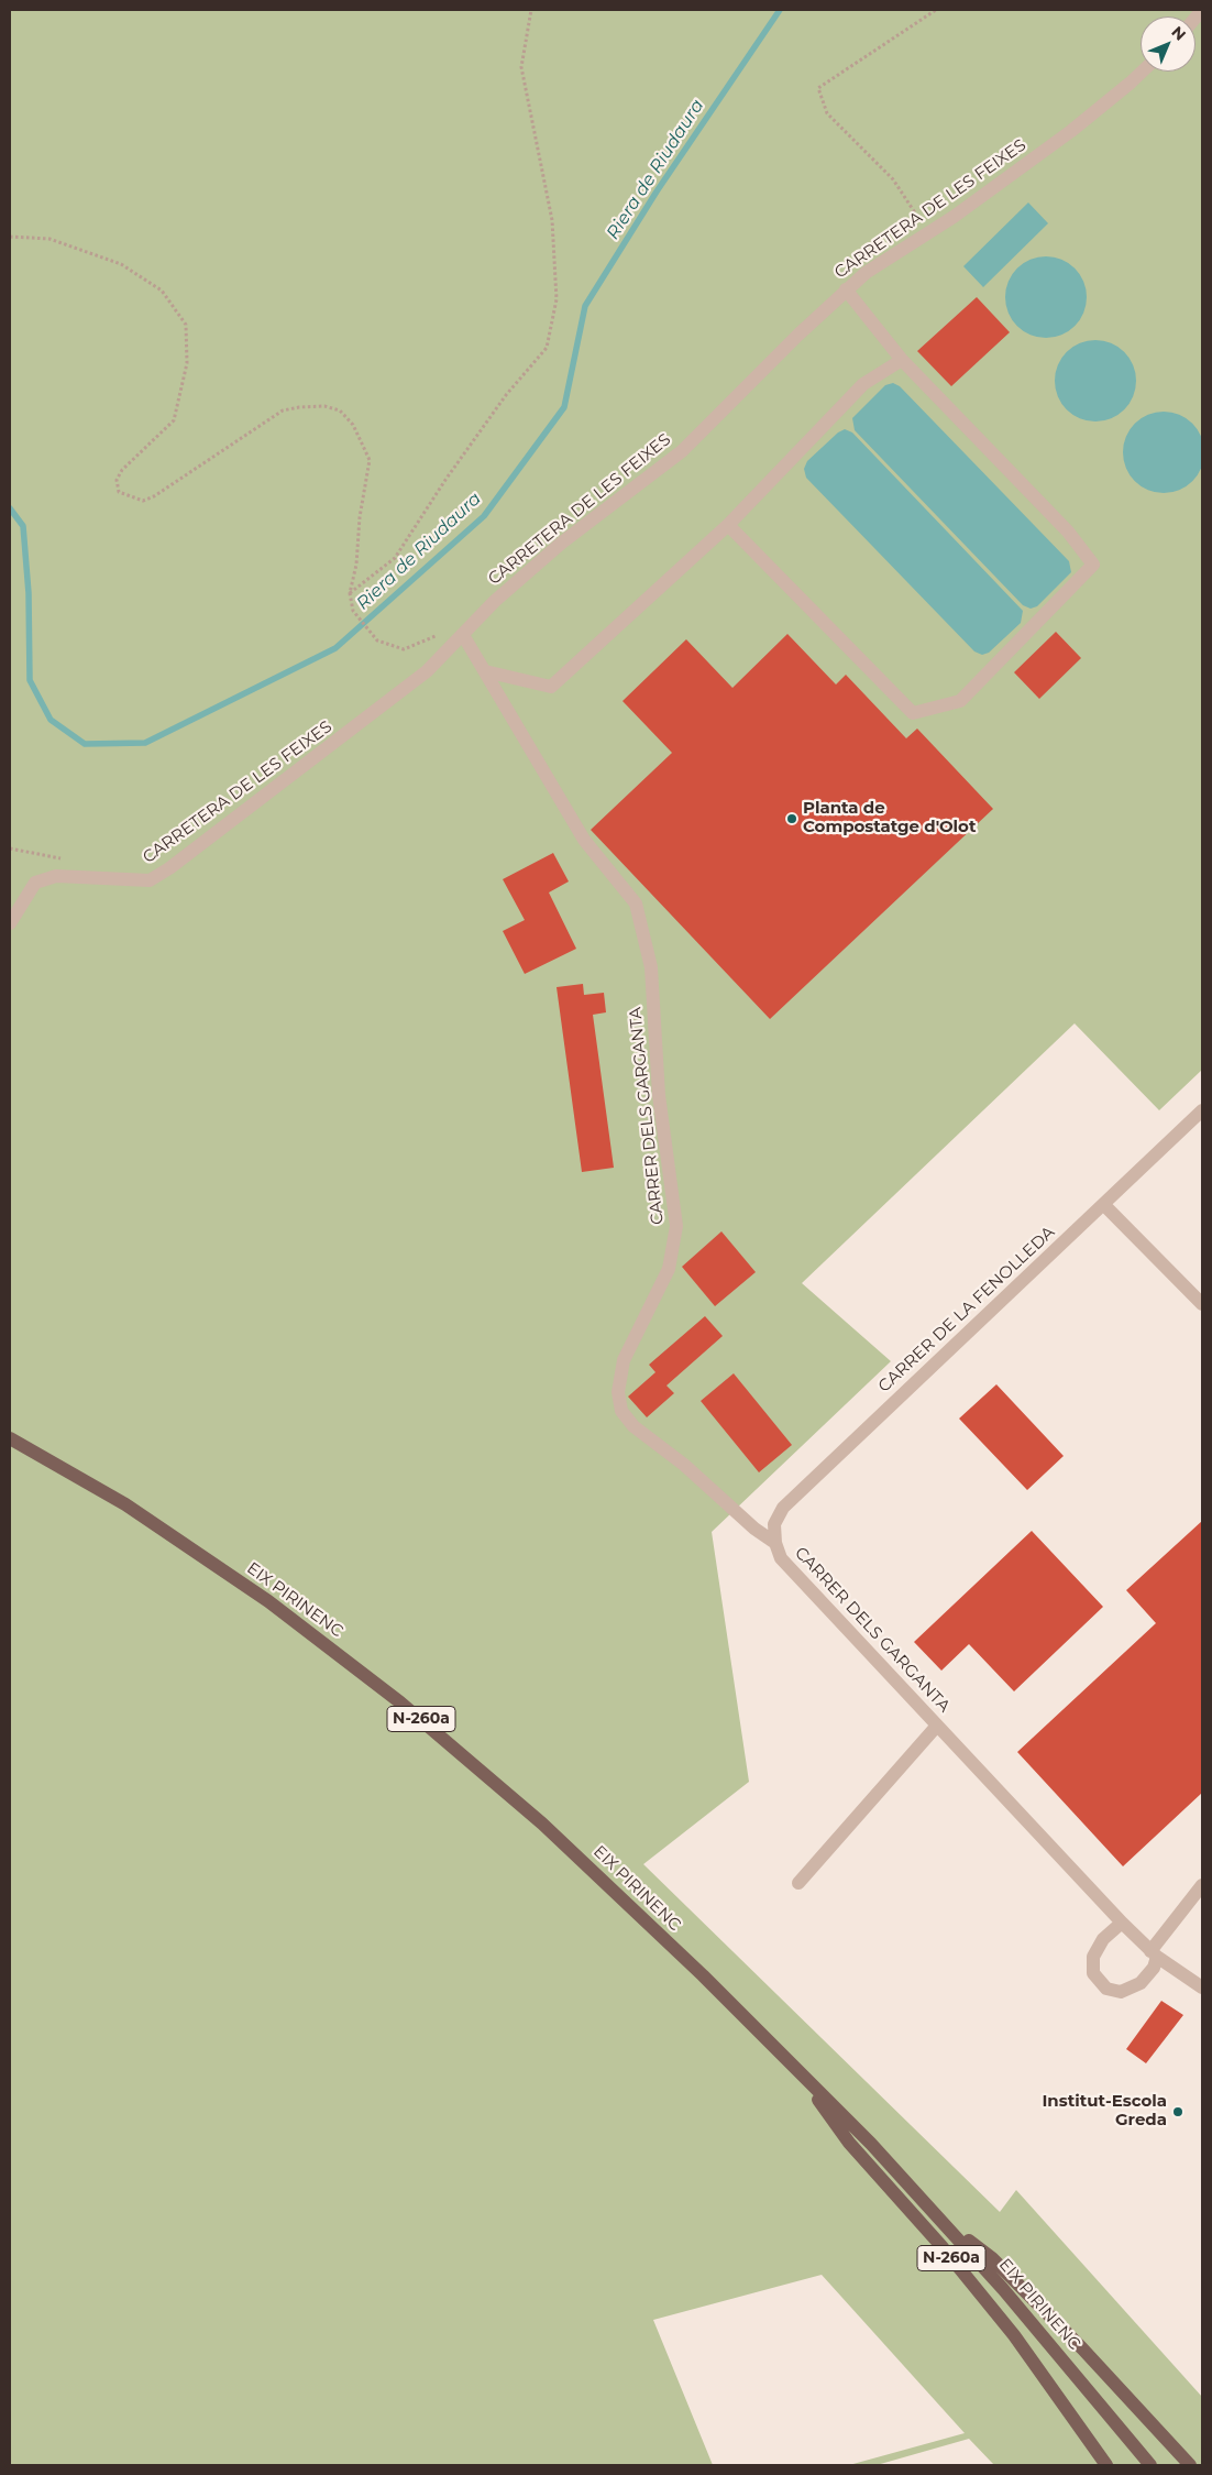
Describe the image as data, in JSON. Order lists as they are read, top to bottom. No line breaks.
{"streets":{"main road":["EIX PIRINENC","N-260a"],"street":["CARRETERA DE LES FEIXES","CARRER DELS GARGANTA","CARRER DE LA FENOLLEDA"]},"crossings":[["CARRETERA DE LES FEIXES","CARRER DELS GARGANTA"],["CARRER DELS GARGANTA","CARRER DE LA FENOLLEDA"],["EIX PIRINENC","N-260a"]],"water":["Riera de Riudaura"],"places":["Planta de Compostatge d'Olot","Institut-Escola Greda"],"north":"top right"}
